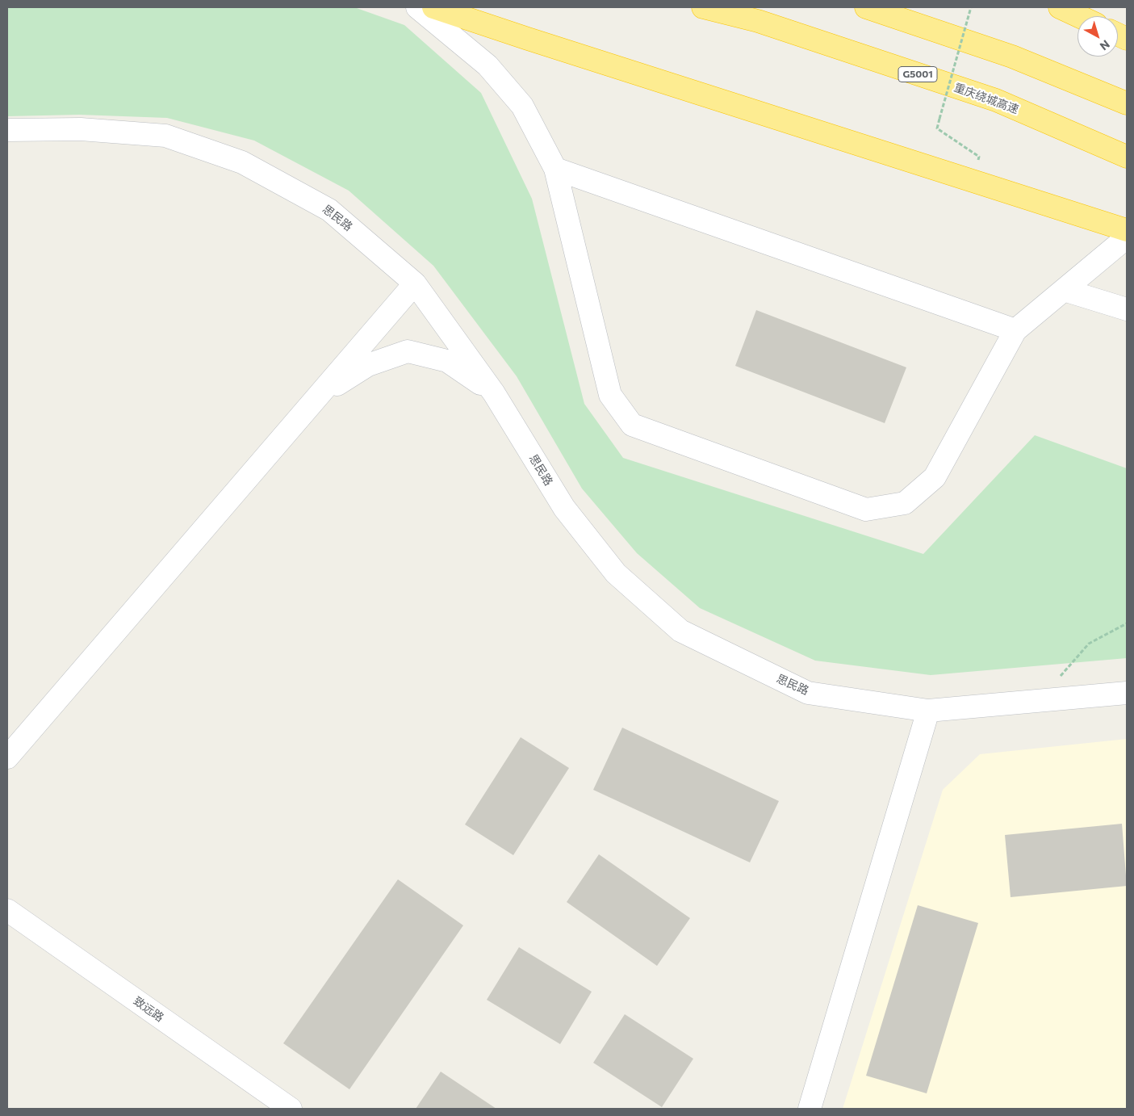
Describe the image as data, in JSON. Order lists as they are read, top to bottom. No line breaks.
{"streets":{"highway":["G5001","重庆绕城高速"],"street":["思民路","致远路"]},"north":"bottom right"}
